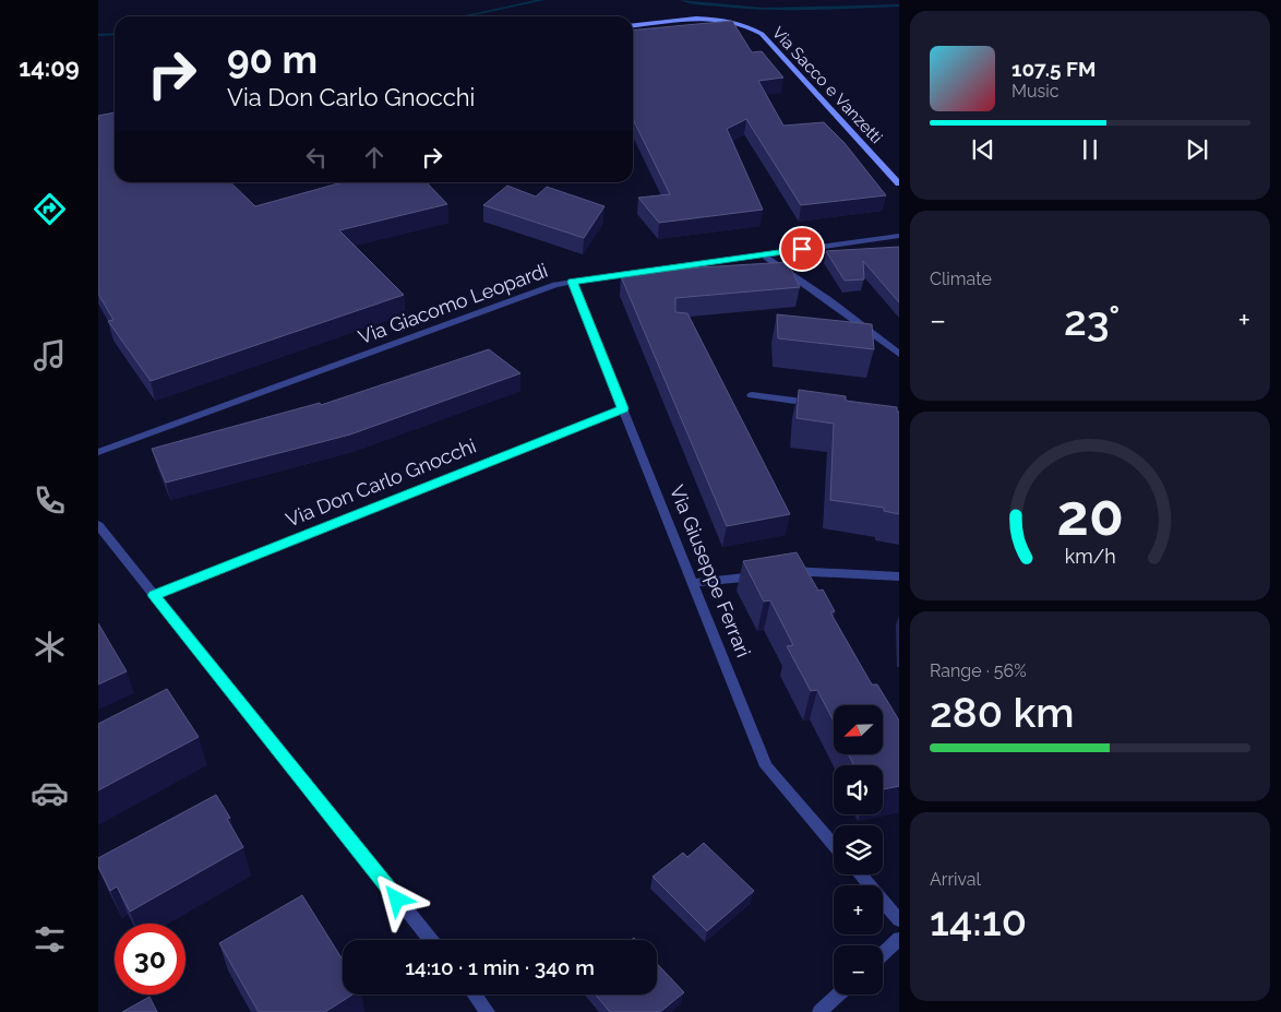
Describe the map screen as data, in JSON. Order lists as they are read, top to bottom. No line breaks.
{"streets":{"street":["Via Sacco e Vanzetti","Via Giacomo Leopardi","Via Don Carlo Gnocchi","Via Giuseppe Ferrari"]},"crossings":[["Via Giacomo Leopardi","Via Giuseppe Ferrari"],["Via Don Carlo Gnocchi","Via Giuseppe Ferrari"]],"north":"bottom left","page":{"tabs":"14:09","turn":["90 m","Via Don Carlo Gnocchi"],"song":["107.5 FM","Music"],"tile":["Climate",["Range · 56%","280 km"],["Arrival","14:10"]],"heat":["−","23°","+"],"map_buttons":["+","−"],"limit":"30","trip":"14:10 · 1 min · 340 m","gauge":["20","km/h"]}}
